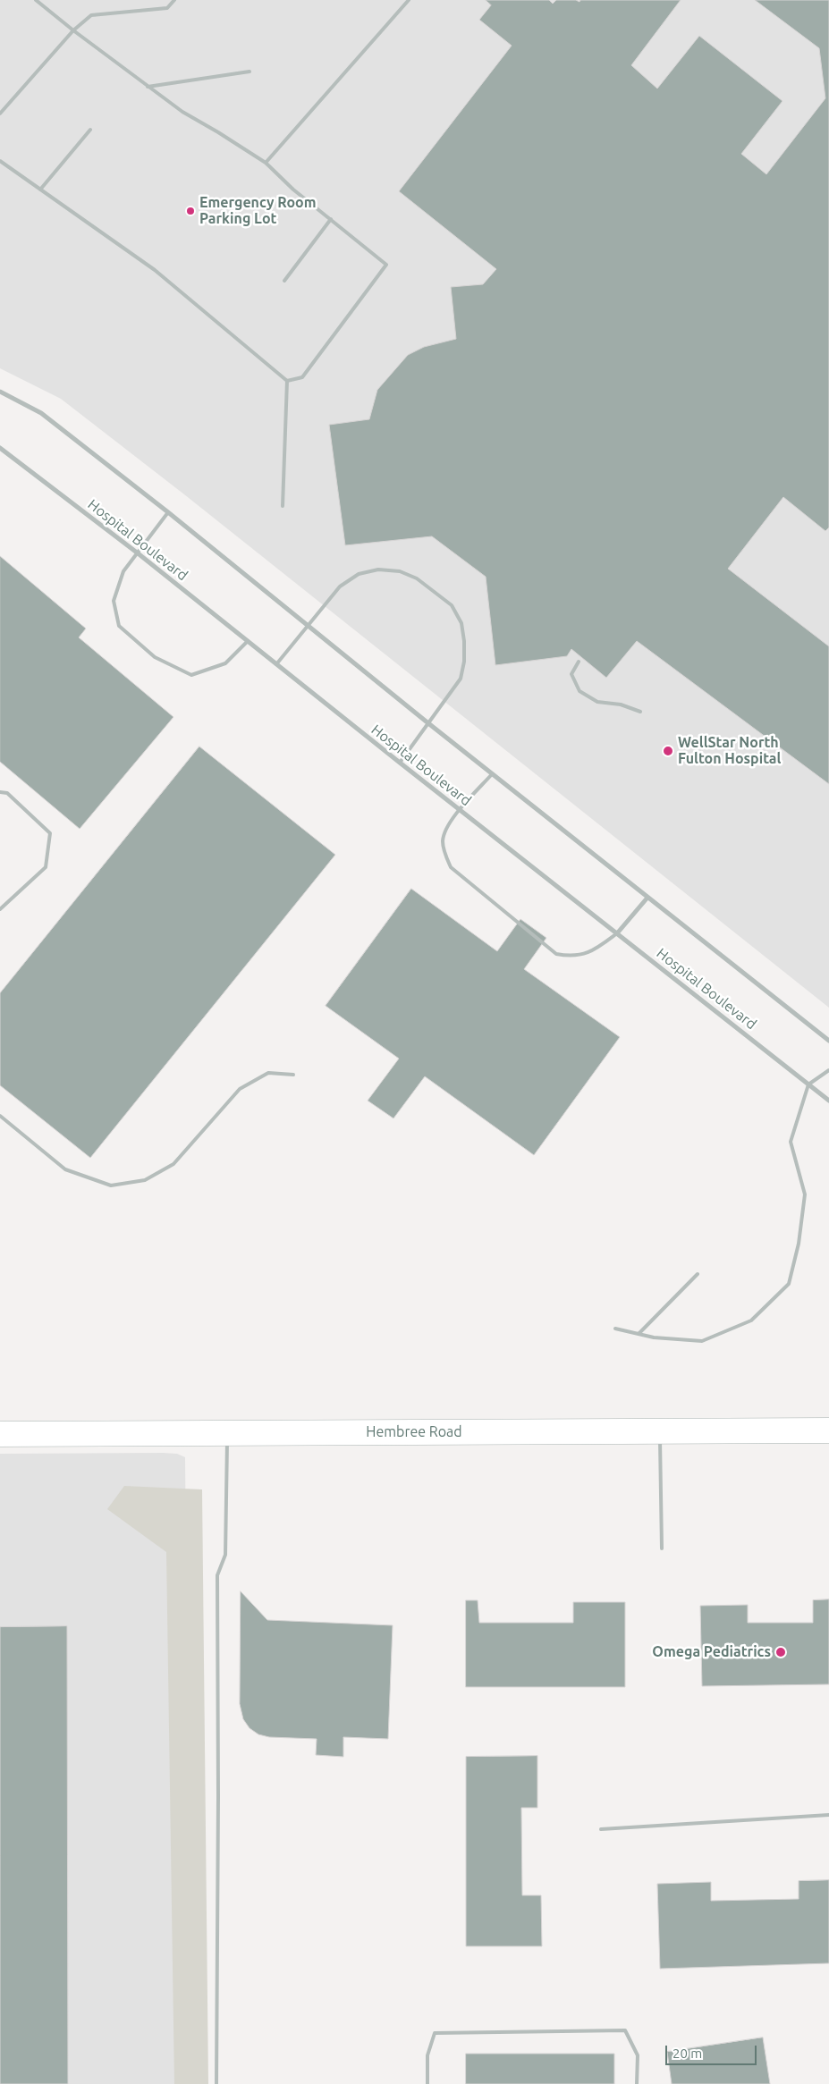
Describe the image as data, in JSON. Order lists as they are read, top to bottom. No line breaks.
{"streets":{"street":["Hospital Boulevard","Hembree Road"]},"places":["Emergency Room Parking Lot","WellStar North Fulton Hospital","Omega Pediatrics"],"scale_bar":"20 m"}
